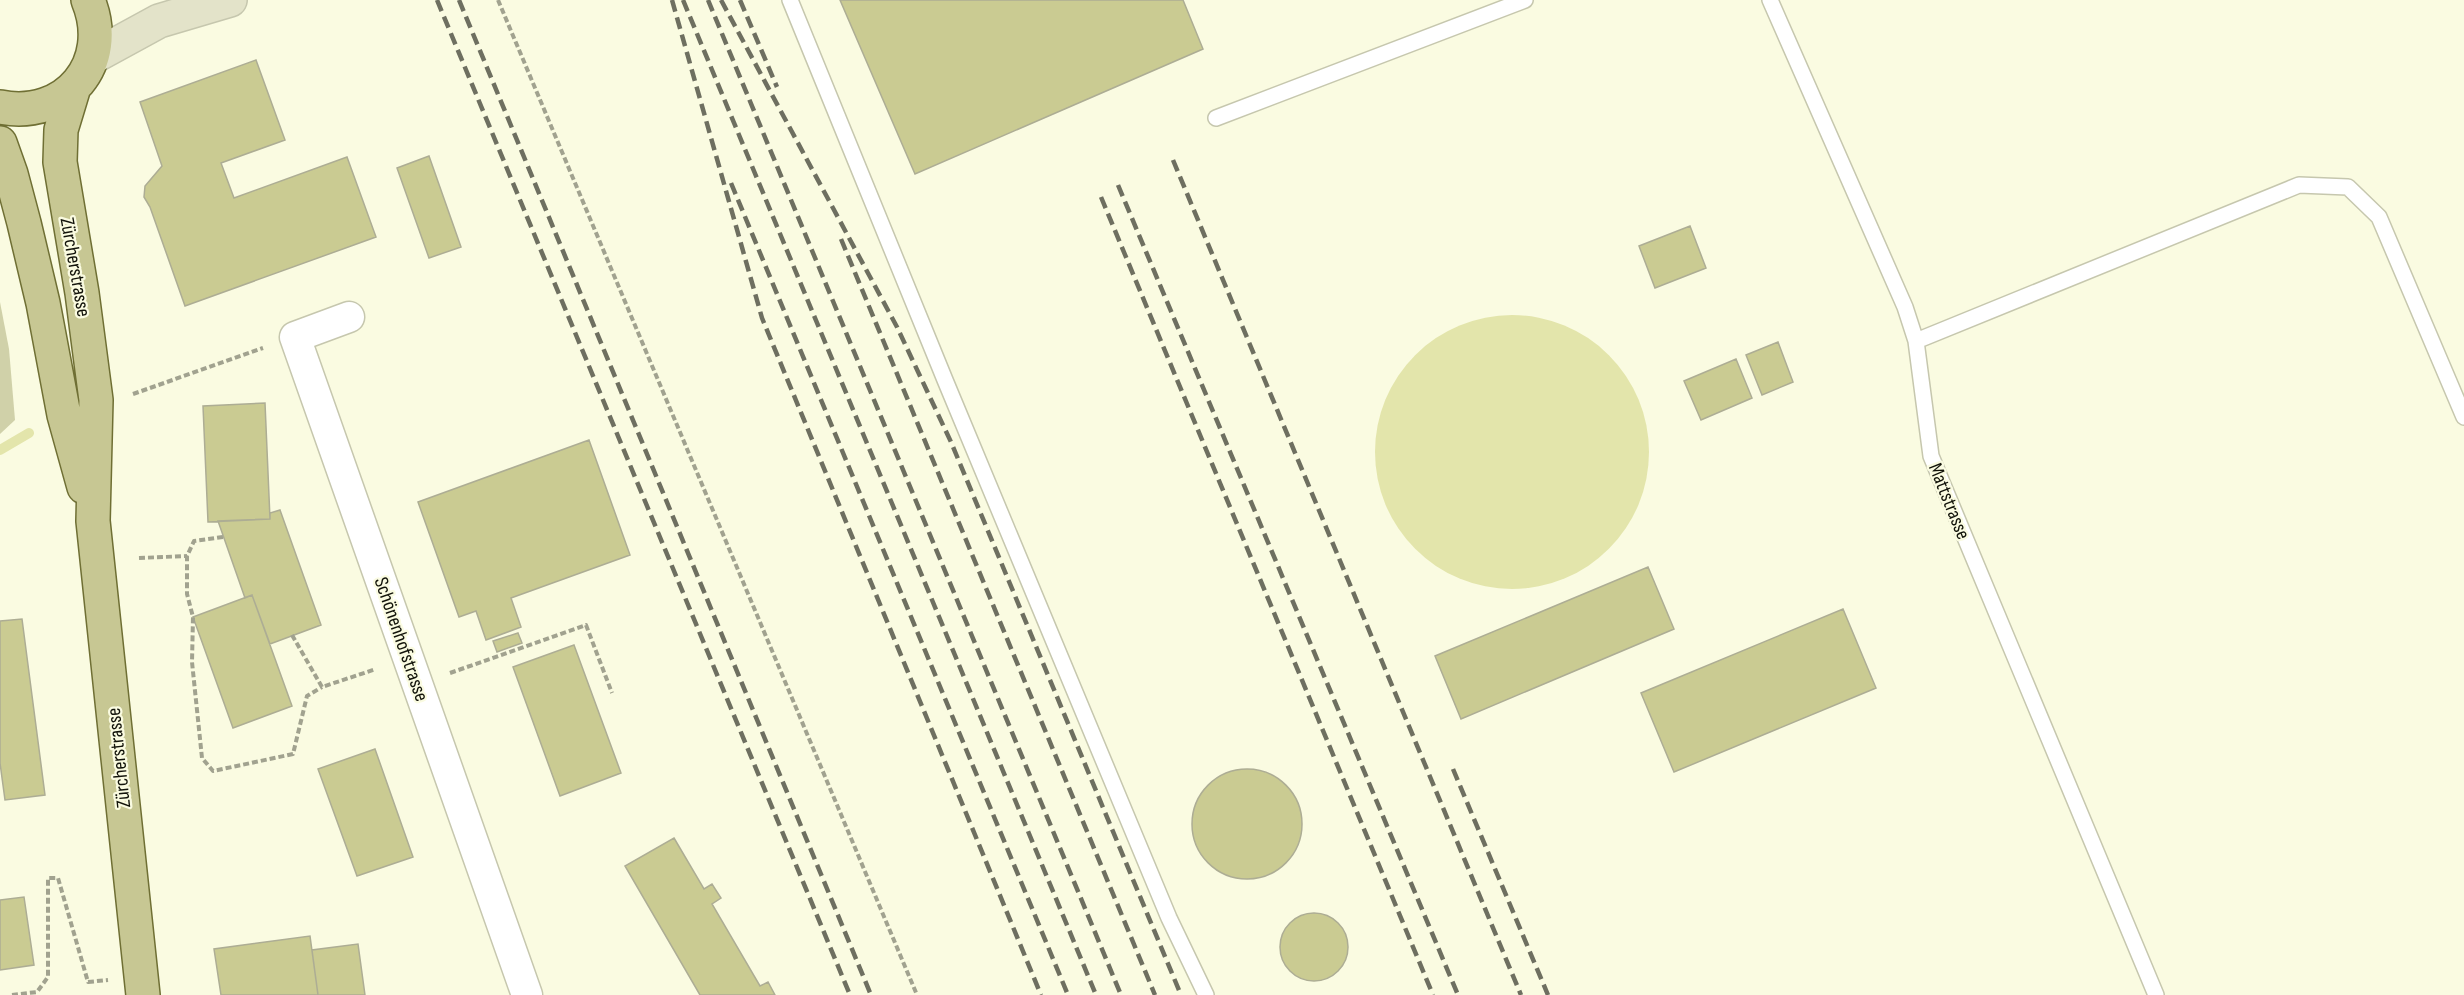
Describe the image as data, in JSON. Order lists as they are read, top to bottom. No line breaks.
{"streets":{"main road":["Zürcherstrasse"],"street":["Schönenhofstrasse"],"lane":["Mattstrasse"]}}
